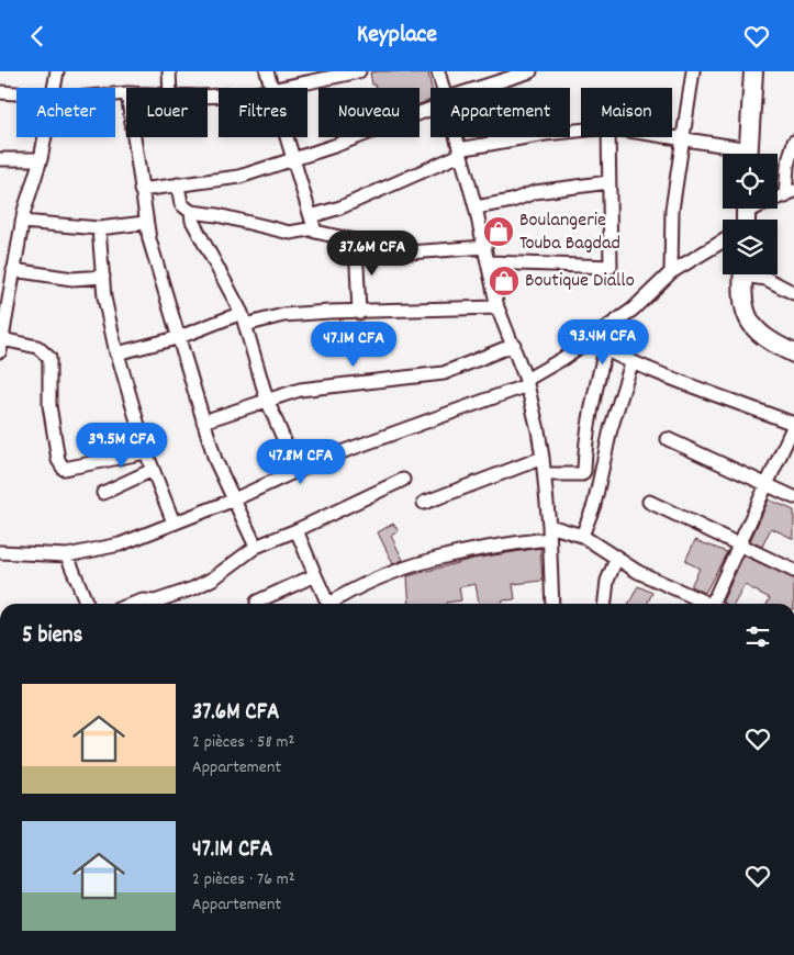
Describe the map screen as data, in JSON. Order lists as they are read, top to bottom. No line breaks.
{"places":{"shop":["Boulangerie Touba Bagdad","Boutique Diallo"]},"page":{"header":"Keyplace","chip":["Acheter","Louer","Filtres","Nouveau","Appartement","Maison"],"price":["37.6M CFA","93.4M CFA","47.1M CFA","39.5M CFA","47.8M CFA"],"heading":"5 biens","list":[{"name":"37.6M CFA","note":"2 pièces · 58 m² · Appartement"},{"name":"47.1M CFA","note":"2 pièces · 76 m² · Appartement"}]}}
